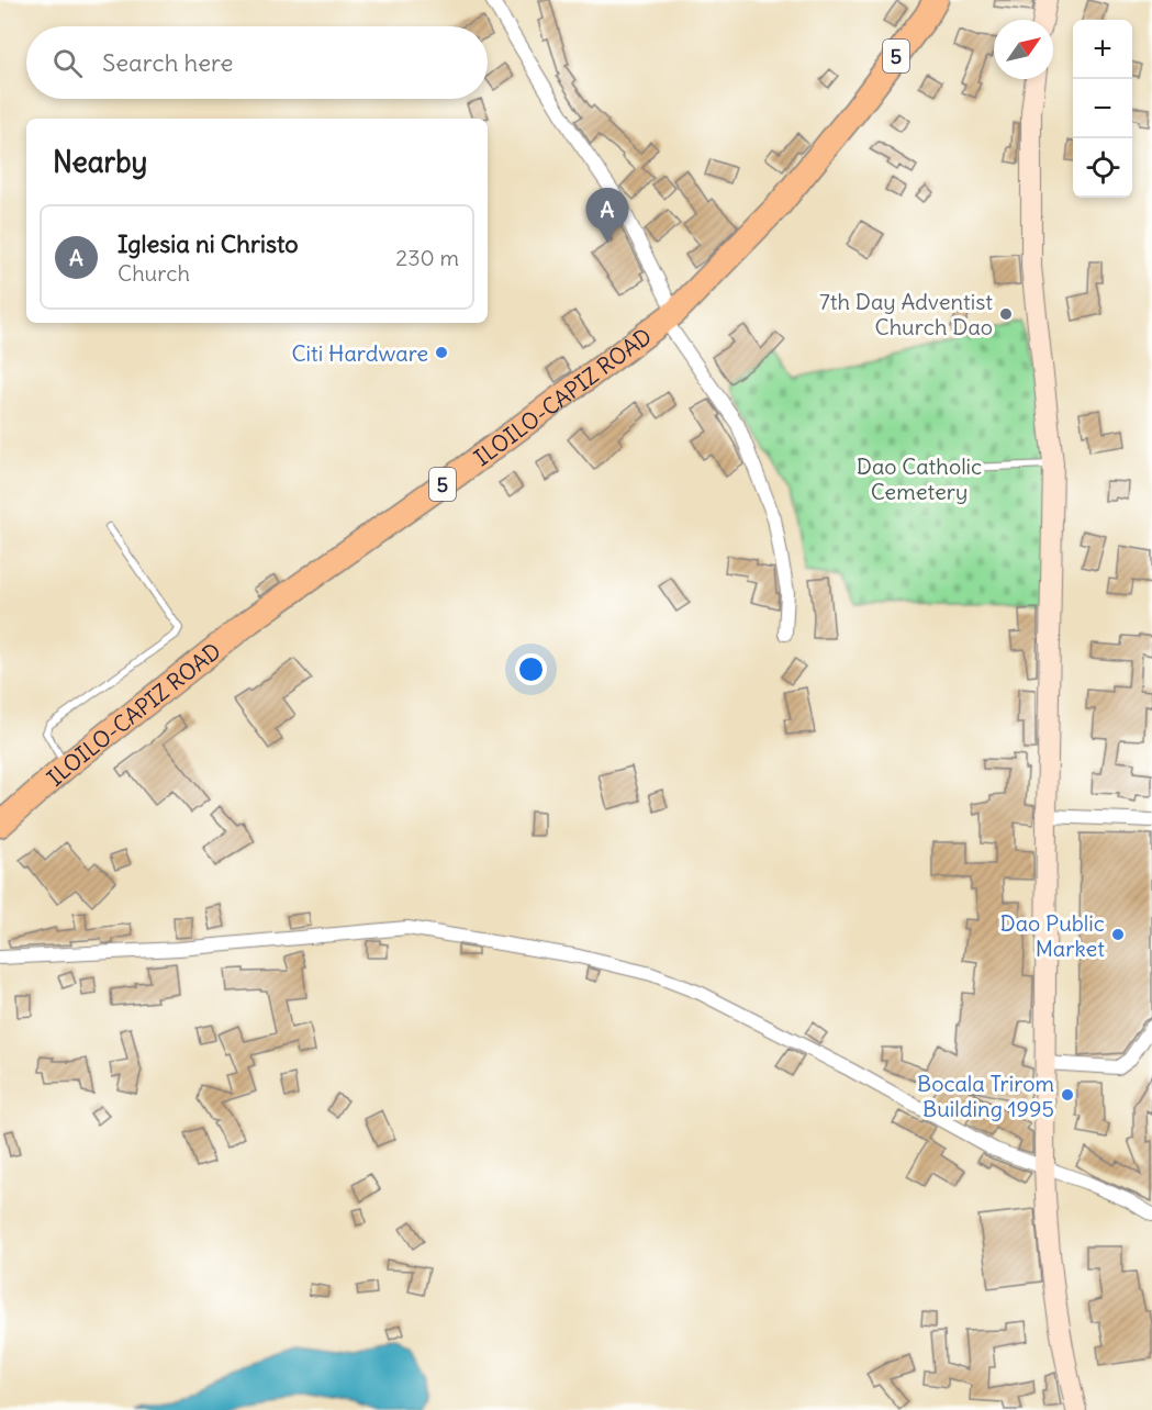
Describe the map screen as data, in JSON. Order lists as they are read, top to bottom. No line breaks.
{"streets":{"highway":["5","ILOILO-CAPIZ ROAD"]},"parks":["Dao Catholic Cemetery"],"places":["7th Day Adventist Church Dao","Citi Hardware","Dao Public Market","Bocala Trirom Building 1995"],"north":"top right","page":{"map_buttons":["+","−"],"search":"Search here","heading":"Nearby","pins":"A","list":[{"mark":"A","name":"Iglesia ni Christo","note":"Church","value":"230 m"}]}}
